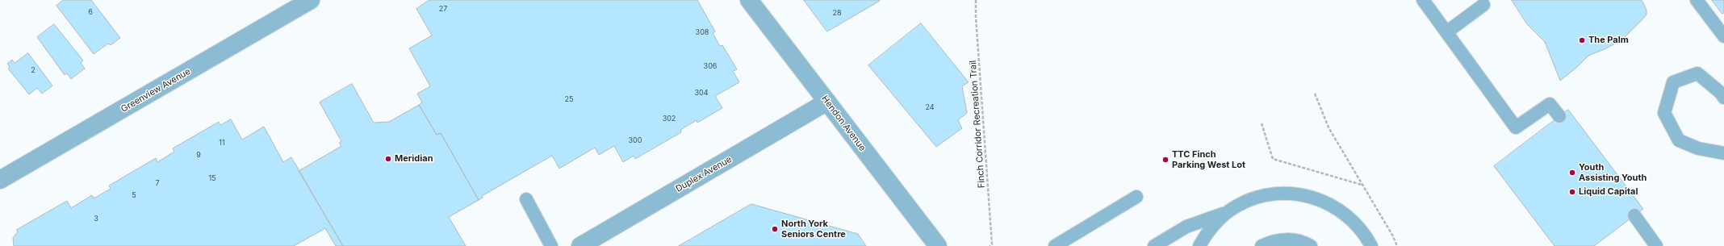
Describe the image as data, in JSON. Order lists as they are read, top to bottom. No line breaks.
{"streets":{"street":["Greenview Avenue","Hendon Avenue","Duplex Avenue"],"path":["Finch Corridor Recreation Trail"]},"crossings":[["Hendon Avenue","Duplex Avenue"]],"places":["The Palm","Meridian","TTC Finch Parking West Lot","Youth Assisting Youth","Liquid Capital","North York Seniors Centre"],"house_numbers":["27","6","28","308","306","2","304","25","24","302","300","11","9","15","7","5","3"]}
